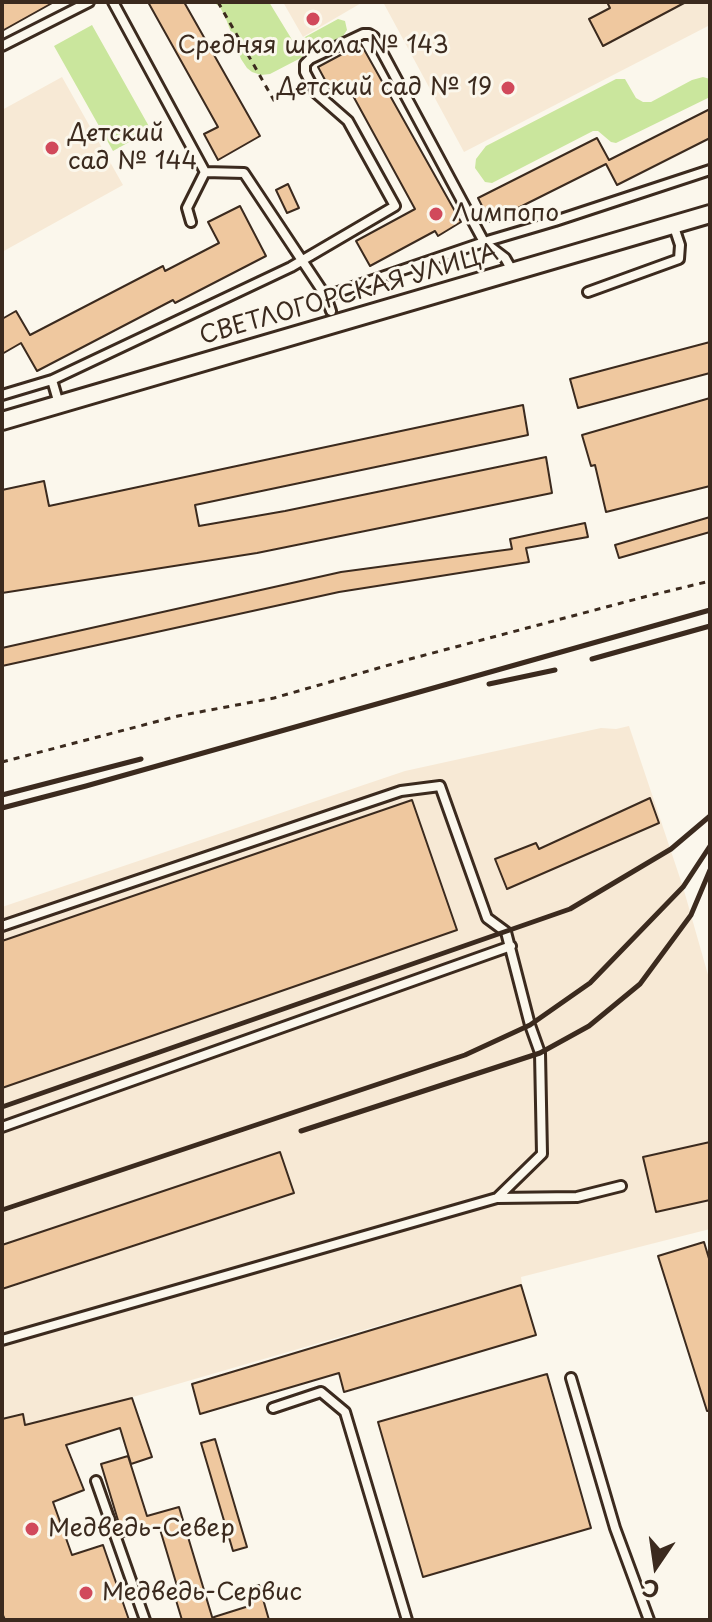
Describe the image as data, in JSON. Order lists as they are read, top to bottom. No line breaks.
{"streets":{"street":["СВЕТЛОГОРСКАЯ УЛИЦА"]},"places":["Средняя школа № 143","Детский сад № 19","Детский сад № 144","Лимпопо","Медведь-Север","Медведь-Сервис"],"north":"bottom"}
